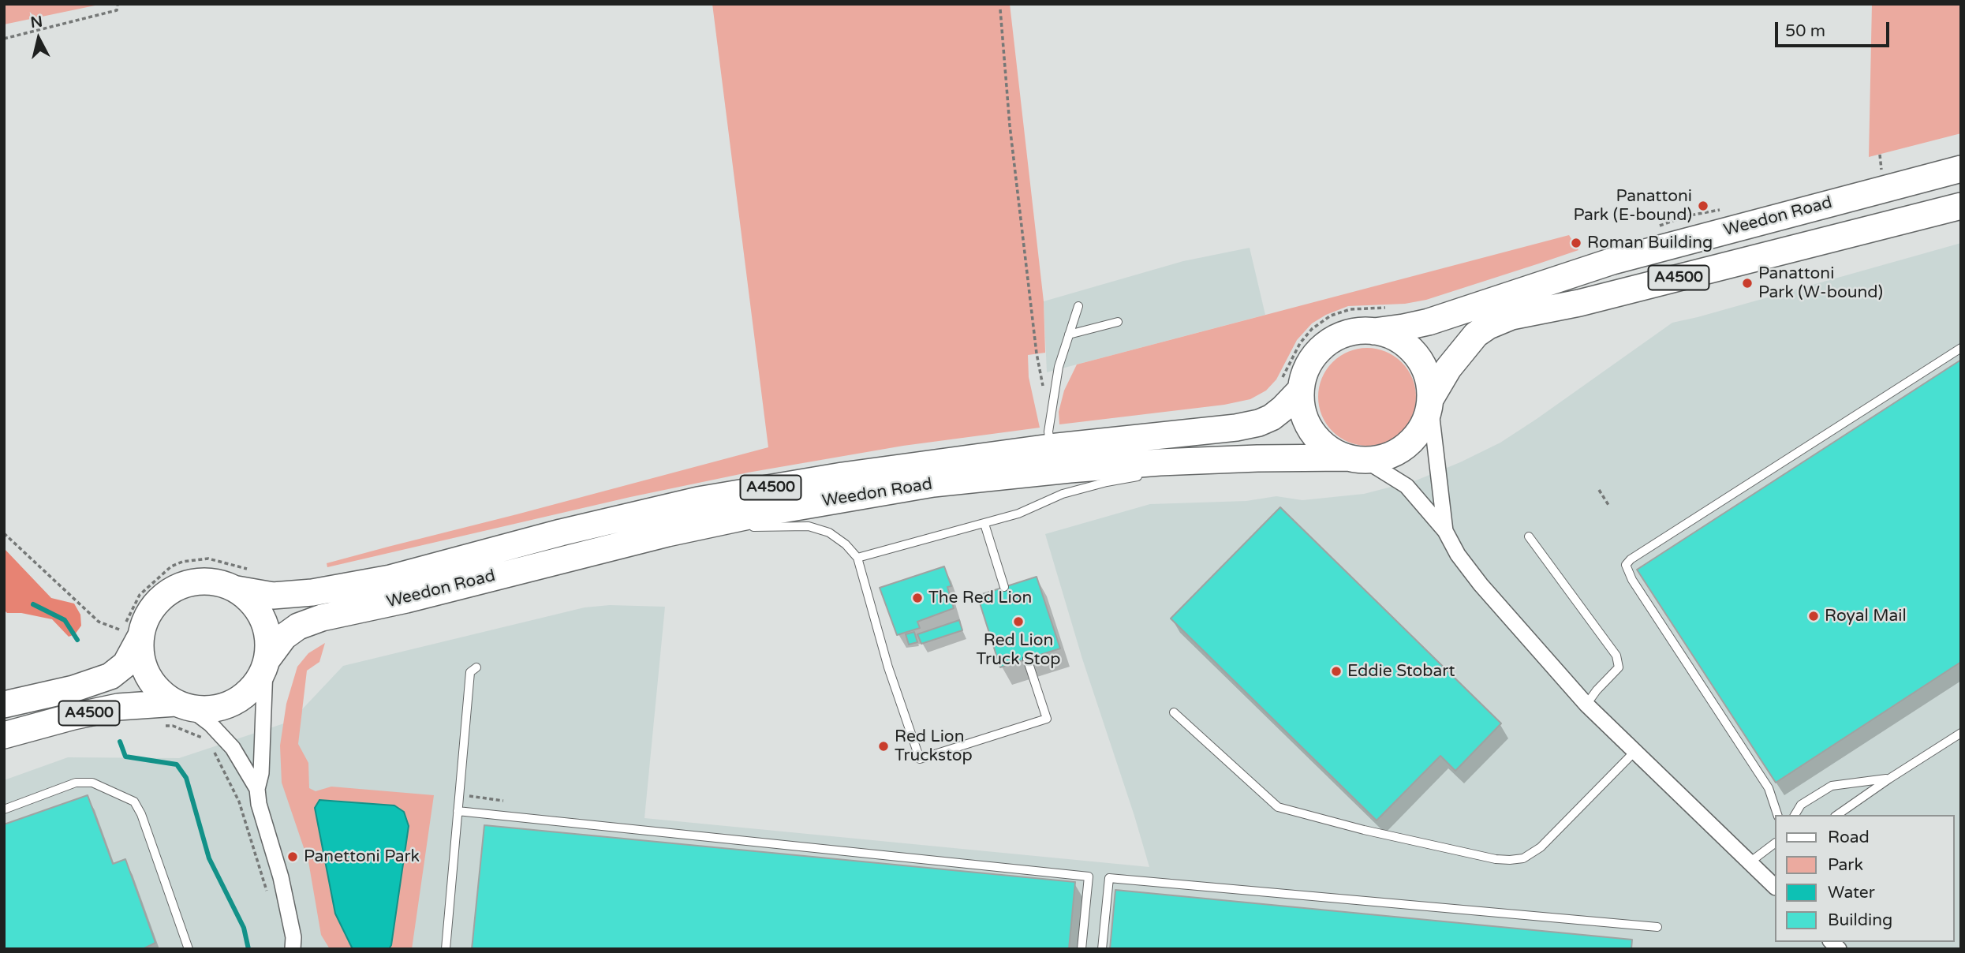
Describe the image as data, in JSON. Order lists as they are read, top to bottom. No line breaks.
{"streets":{"highway":["Weedon Road","A4500"]},"crossings":[["Weedon Road","A4500"]],"places":["Panattoni Park (E-bound)","Roman Building","Panattoni Park (W-bound)","The Red Lion","Royal Mail","Red Lion Truck Stop","Eddie Stobart","Red Lion Truckstop","Panettoni Park"],"legend":["Road","Park","Water","Building"],"scale_bar":"50 m","north":"top"}
